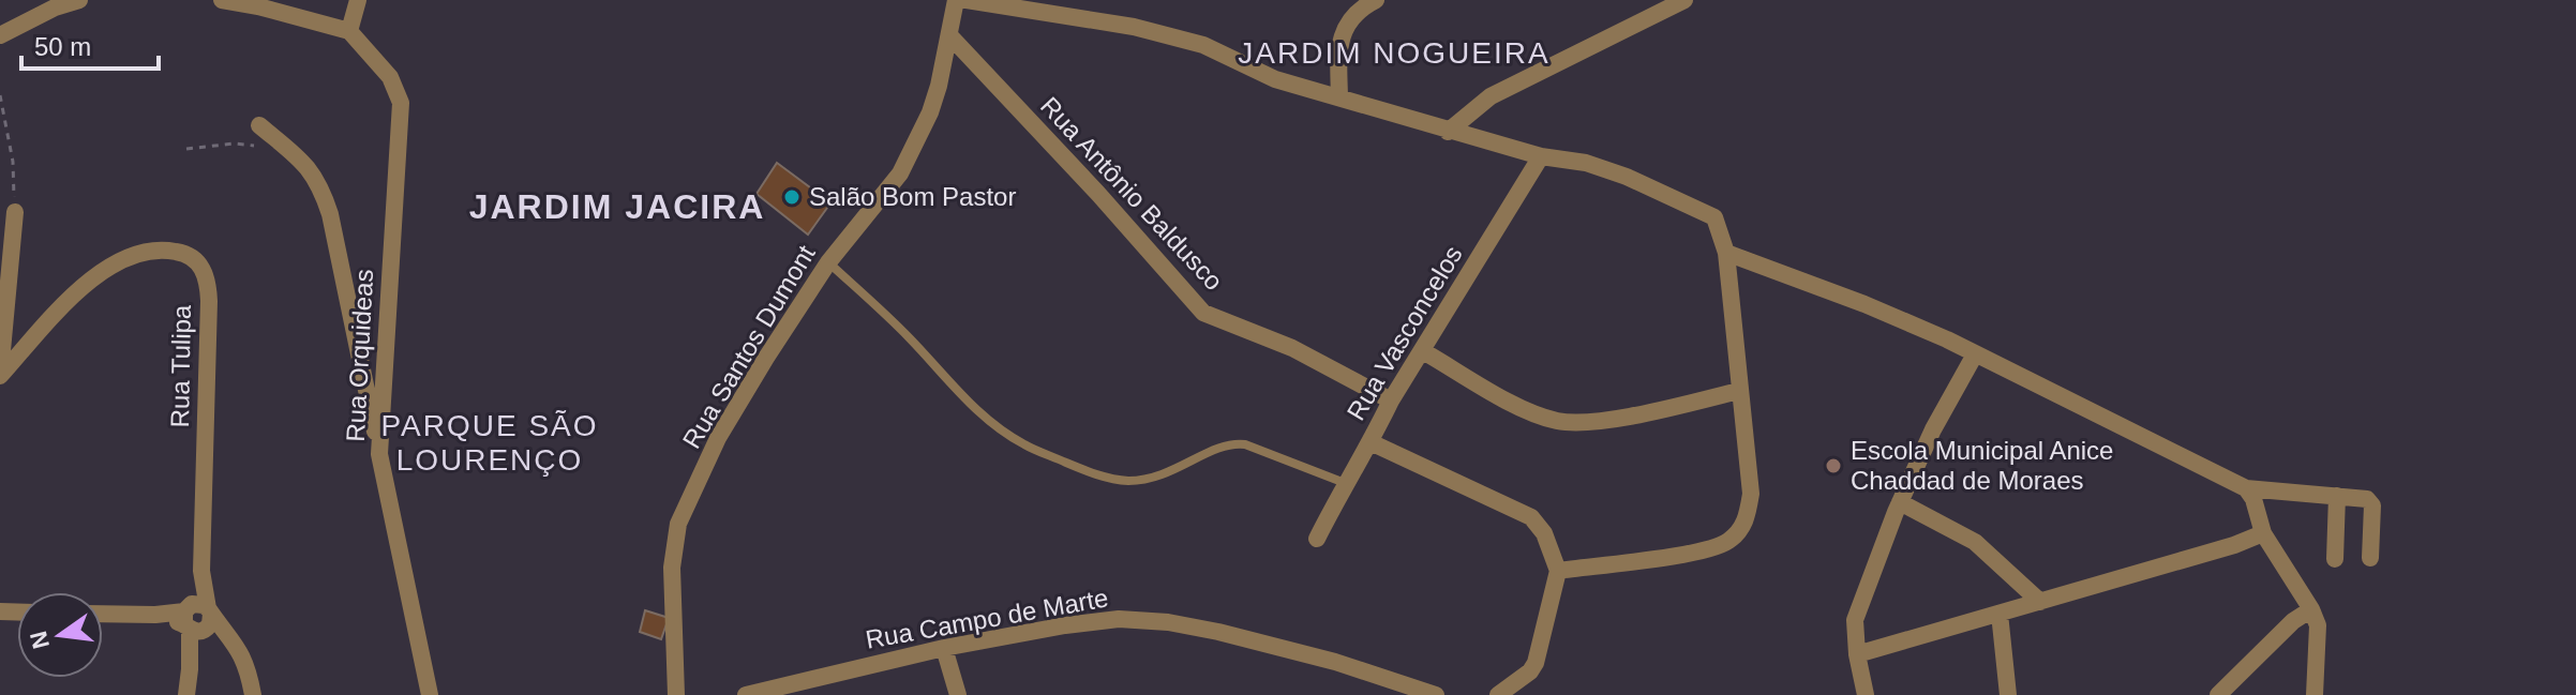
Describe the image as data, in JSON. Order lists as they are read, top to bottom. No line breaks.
{"streets":{"street":["Rua Antônio Baldusco","Rua Vasconcelos","Rua Santos Dumont","Rua Orquideas","Rua Tulipa","Rua Campo de Marte"]},"crossings":[["Rua Antônio Baldusco","Rua Vasconcelos"],["Rua Antônio Baldusco","Rua Santos Dumont"]],"districts":["JARDIM NOGUEIRA","JARDIM JACIRA","PARQUE SÃO LOURENÇO"],"places":["Salão Bom Pastor","Escola Municipal Anice Chaddad de Moraes"],"scale_bar":"50 m","north":"left"}
